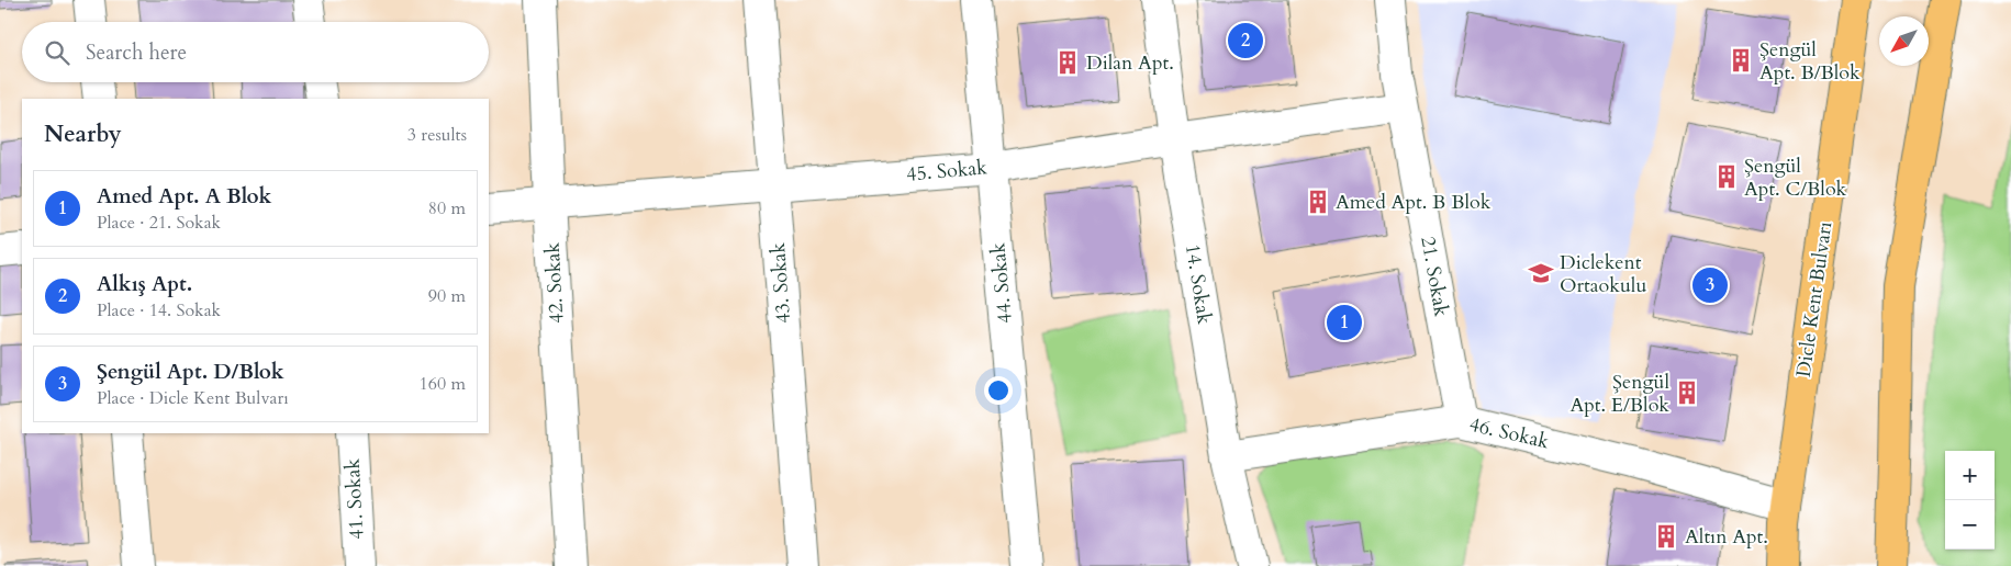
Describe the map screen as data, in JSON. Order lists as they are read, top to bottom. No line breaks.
{"streets":{"main road":["Dicle Kent Bulvarı"],"street":["45. Sokak","21. Sokak","42. Sokak","43. Sokak","44. Sokak","14. Sokak","46. Sokak","41. Sokak"]},"crossings":[["45. Sokak","21. Sokak"],["45. Sokak","42. Sokak"],["45. Sokak","43. Sokak"],["45. Sokak","44. Sokak"],["45. Sokak","14. Sokak"],["21. Sokak","46. Sokak"],["14. Sokak","46. Sokak"],["Dicle Kent Bulvarı","46. Sokak"]],"places":{"building":["Şengül Apt. B/Blok","Dilan Apt.","Şengül Apt. C/Blok","Amed Apt. B Blok","Şengül Apt. E/Blok","Altın Apt."],"school or university":["Diclekent Ortaokulu"]},"north":"bottom left","page":{"pins":["2","3","1"],"search":"Search here","heading":["Nearby","3 results"],"list":[{"mark":"1","name":"Amed Apt. A Blok","note":"Place · 21. Sokak","value":"80 m"},{"mark":"2","name":"Alkış Apt.","note":"Place · 14. Sokak","value":"90 m"},{"mark":"3","name":"Şengül Apt. D/Blok","note":"Place · Dicle Kent Bulvarı","value":"160 m"}],"map_buttons":["+","−"]}}
